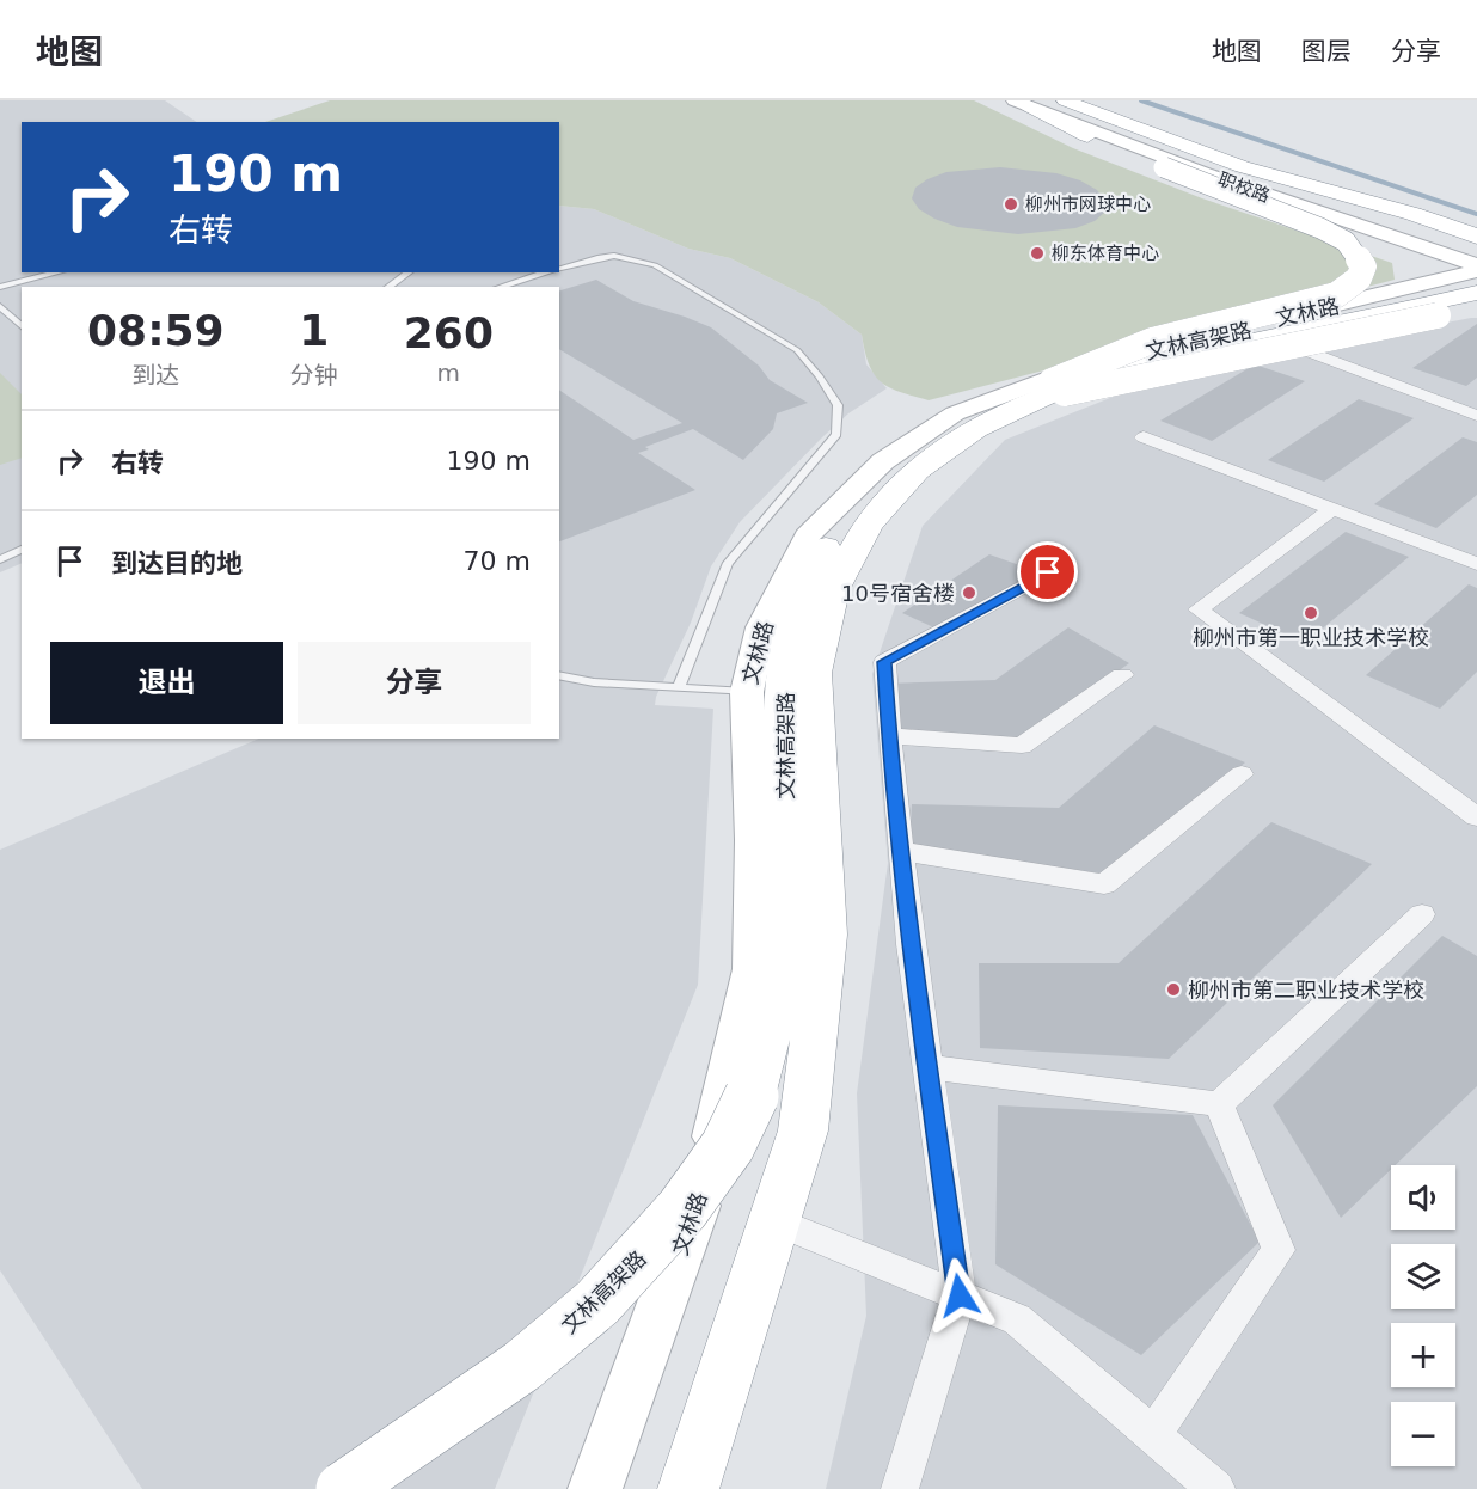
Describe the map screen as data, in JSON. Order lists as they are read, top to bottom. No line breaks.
{"streets":{"highway":["文林高架路"],"main road":["职校路","文林路"]},"crossings":[["文林路","文林高架路"]],"places":["柳州市网球中心","柳东体育中心","10号宿舍楼","柳州市第一职业技术学校","柳州市第二职业技术学校"],"page":{"header":"地图","nav":["地图","图层","分享"],"turn":["190 m","右转"],"eta":["08:59","到达","1","分钟","260","m"],"list":[{"name":"右转","value":"190 m"},{"name":"到达目的地","value":"70 m"}],"buttons":["退出","分享"],"map_buttons":["+","−"]}}
